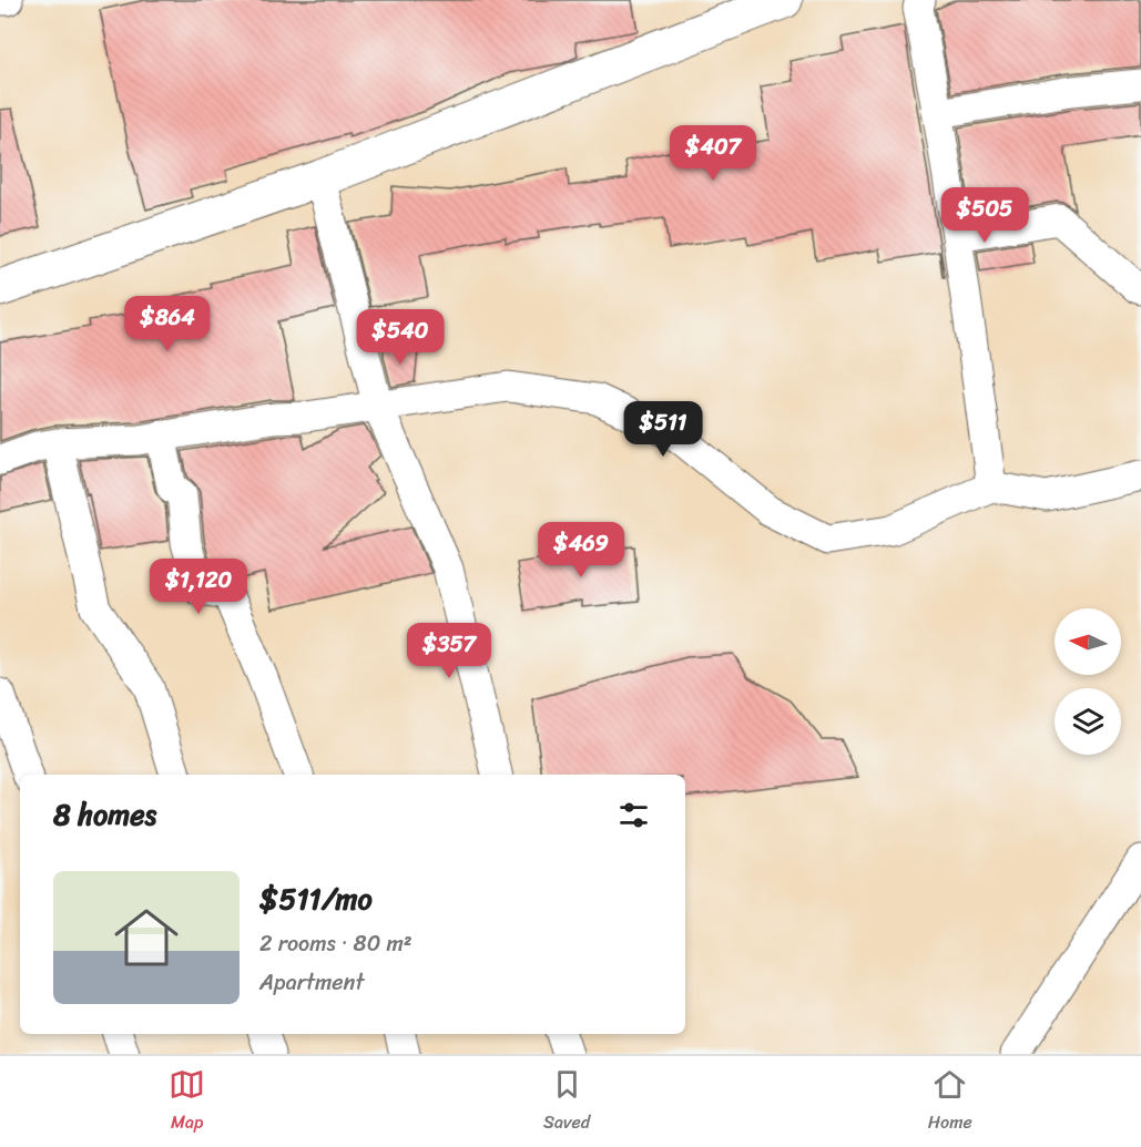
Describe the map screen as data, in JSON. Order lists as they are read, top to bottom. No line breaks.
{"north":"left","page":{"price":["$407","$505","$864","$540","$511","$469","$1,120","$357"],"heading":"8 homes","list":[{"name":"$511/mo","note":"2 rooms · 80 m² · Apartment"}],"tabs":["Map","Saved","Home"]}}
